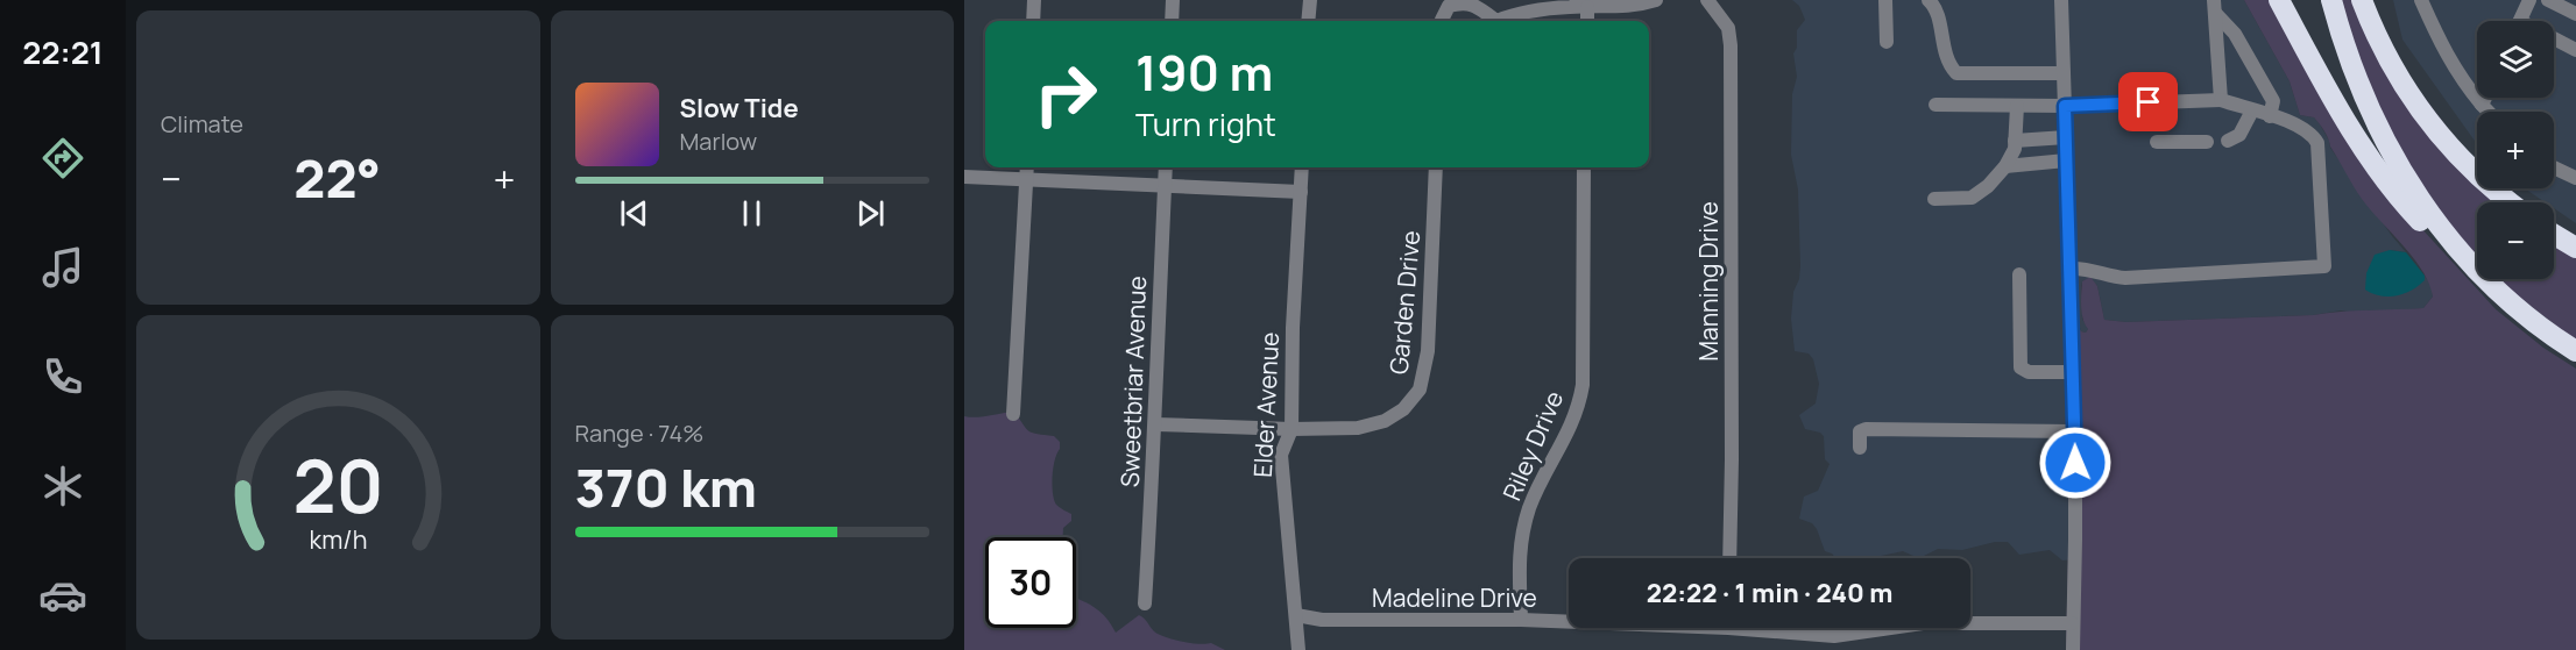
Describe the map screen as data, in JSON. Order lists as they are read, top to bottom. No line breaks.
{"streets":{"street":["Manning Drive","Garden Drive","Sweetbriar Avenue","Elder Avenue","Riley Drive","Madeline Drive"]},"crossings":[["Garden Drive","Sweetbriar Avenue"],["Garden Drive","Elder Avenue"],["Elder Avenue","Madeline Drive"],["Riley Drive","Madeline Drive"]],"page":{"tabs":"22:21","tile":["Climate",["Range · 74%","370 km"]],"map_buttons":["+","−"],"turn":["190 m","Turn right"],"song":["Slow Tide","Marlow"],"heat":["−","22°","+"],"limit":"30","trip":"22:22 · 1 min · 240 m","gauge":["20","km/h"]}}
